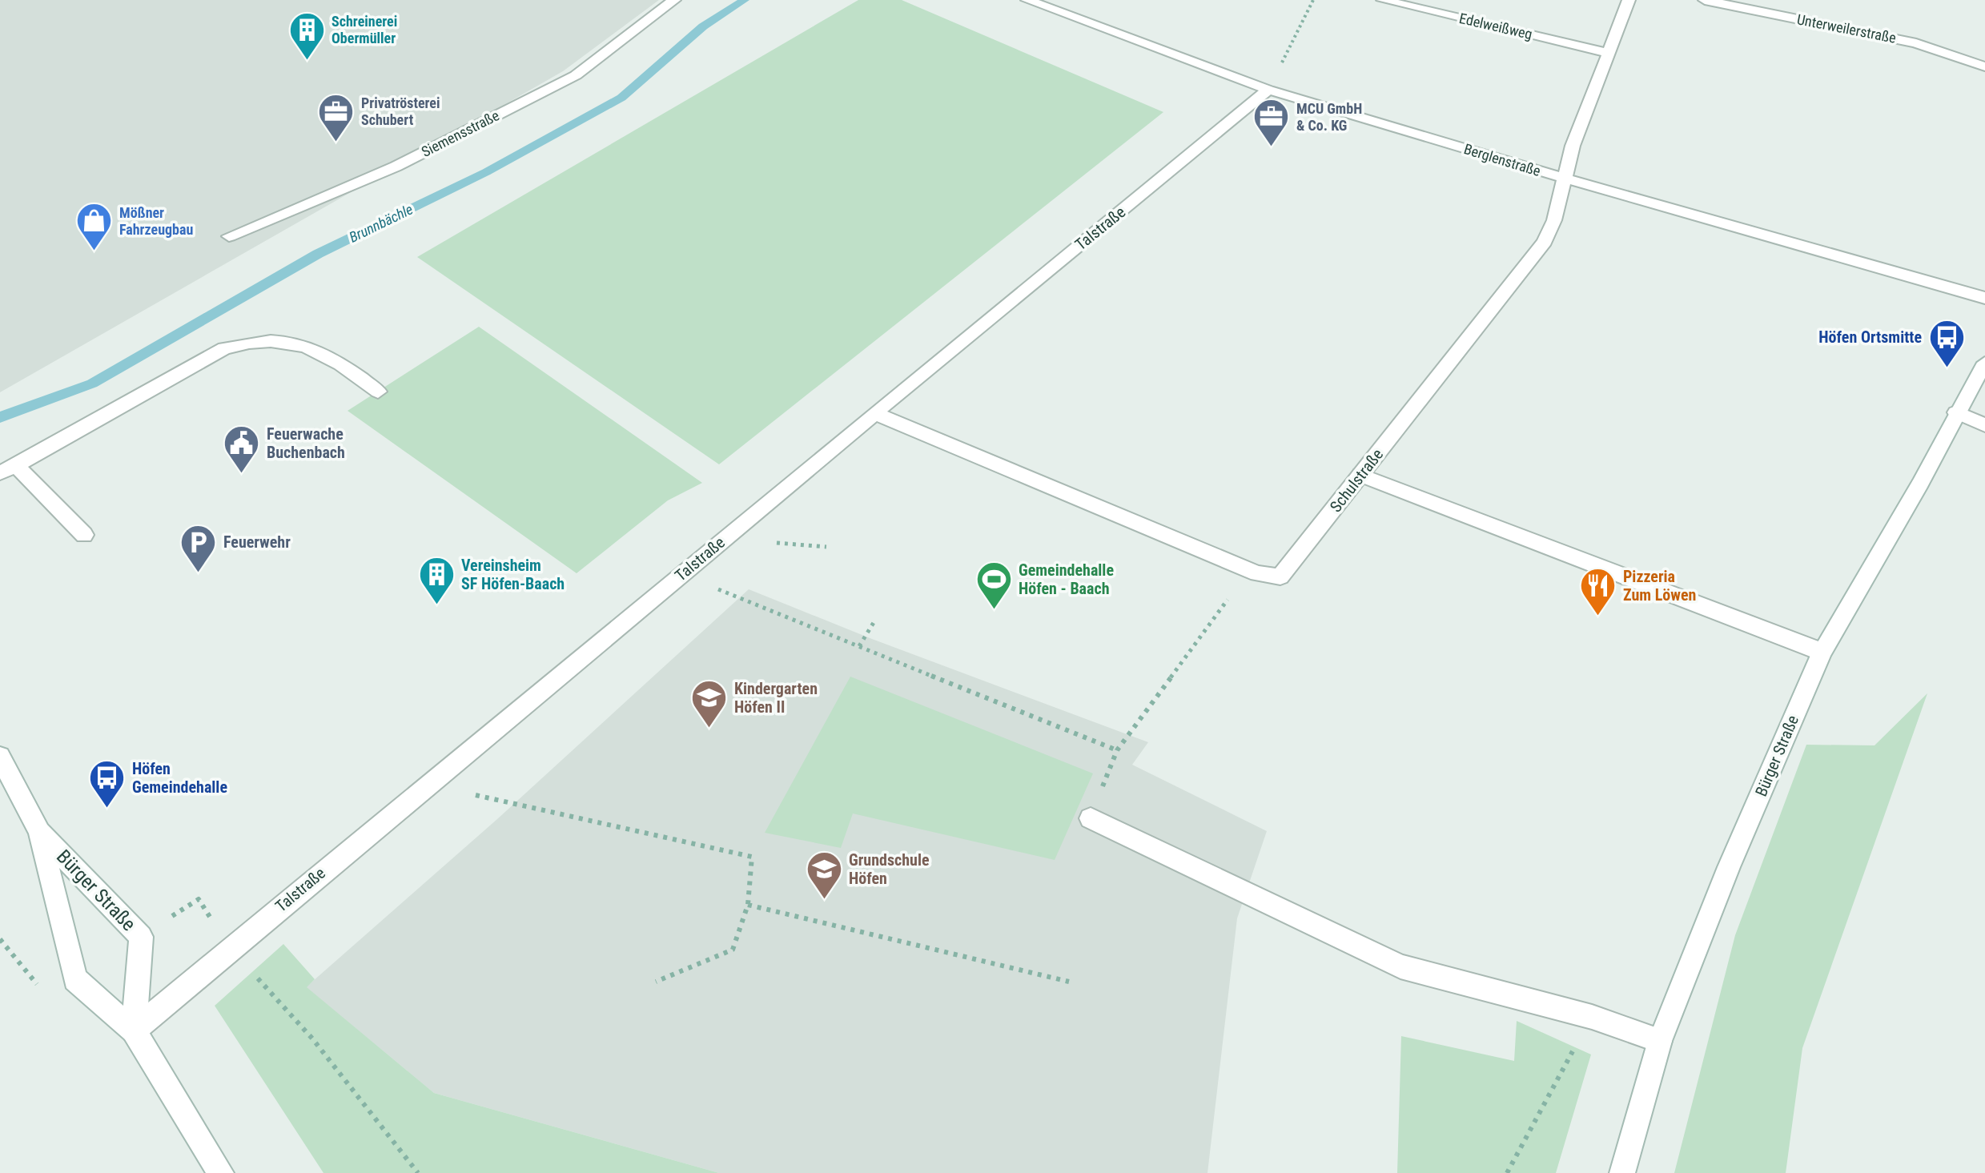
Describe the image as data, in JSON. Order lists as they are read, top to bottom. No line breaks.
{"streets":{"street":["Edelweißweg","Unterweilerstraße","Siemensstraße","Berglenstraße","Talstraße","Schulstraße","Bürger Straße"]},"crossings":[["Edelweißweg","Schulstraße"],["Berglenstraße","Talstraße"],["Berglenstraße","Schulstraße"],["Talstraße","Schulstraße"],["Talstraße","Bürger Straße"]],"water":["Brunnbächle"],"places":{"building":["Schreinerei Obermüller","Vereinsheim SF Höfen-Baach"],"office":["Privatrösterei Schubert","MCU GmbH & Co. KG"],"shop":["Mößner Fahrzeugbau"],"bus stop":["Höfen Ortsmitte","Höfen Gemeindehalle"],"public building":["Feuerwache Buchenbach"],"parking":["Feuerwehr"],"sports":["Gemeindehalle Höfen - Baach"],"restaurant":["Pizzeria Zum Löwen"],"school or university":["Kindergarten Höfen II","Grundschule Höfen"]}}
